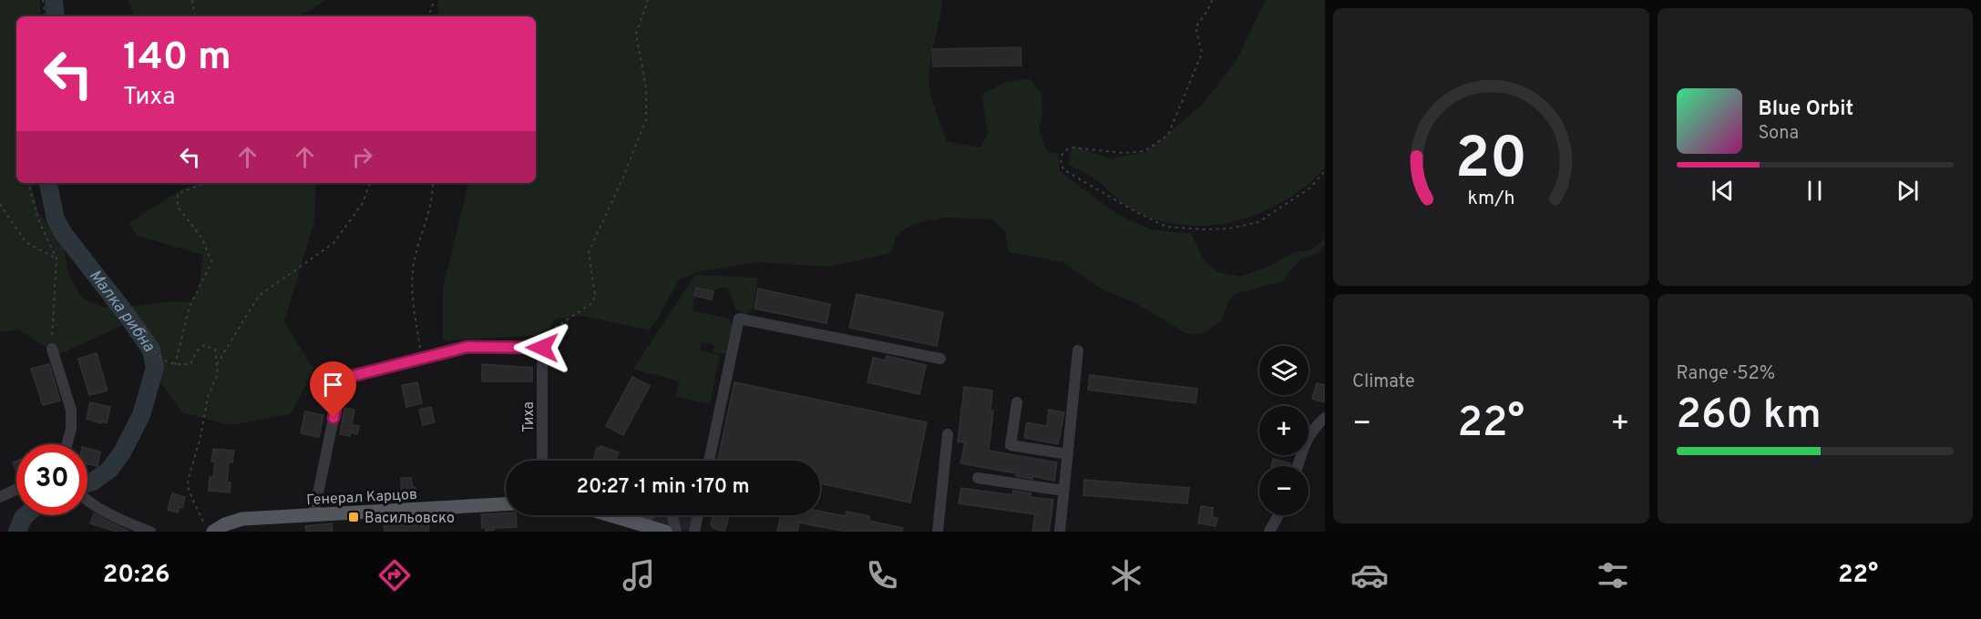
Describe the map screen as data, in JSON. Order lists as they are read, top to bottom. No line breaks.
{"streets":{"main road":["Генерал Карцов"],"street":["Тиха"]},"water":["Малка рибна"],"places":{"transit":["Васильовско"]},"page":{"turn":["140 m","Тиха"],"song":["Blue Orbit","Sona"],"tile":["Climate",["Range · 52%","260 km"]],"map_buttons":["+","−"],"heat":["−","22°","+"],"limit":"30","trip":"20:27 · 1 min · 170 m","tabs":["20:26","22°"],"gauge":["20","km/h"]}}
